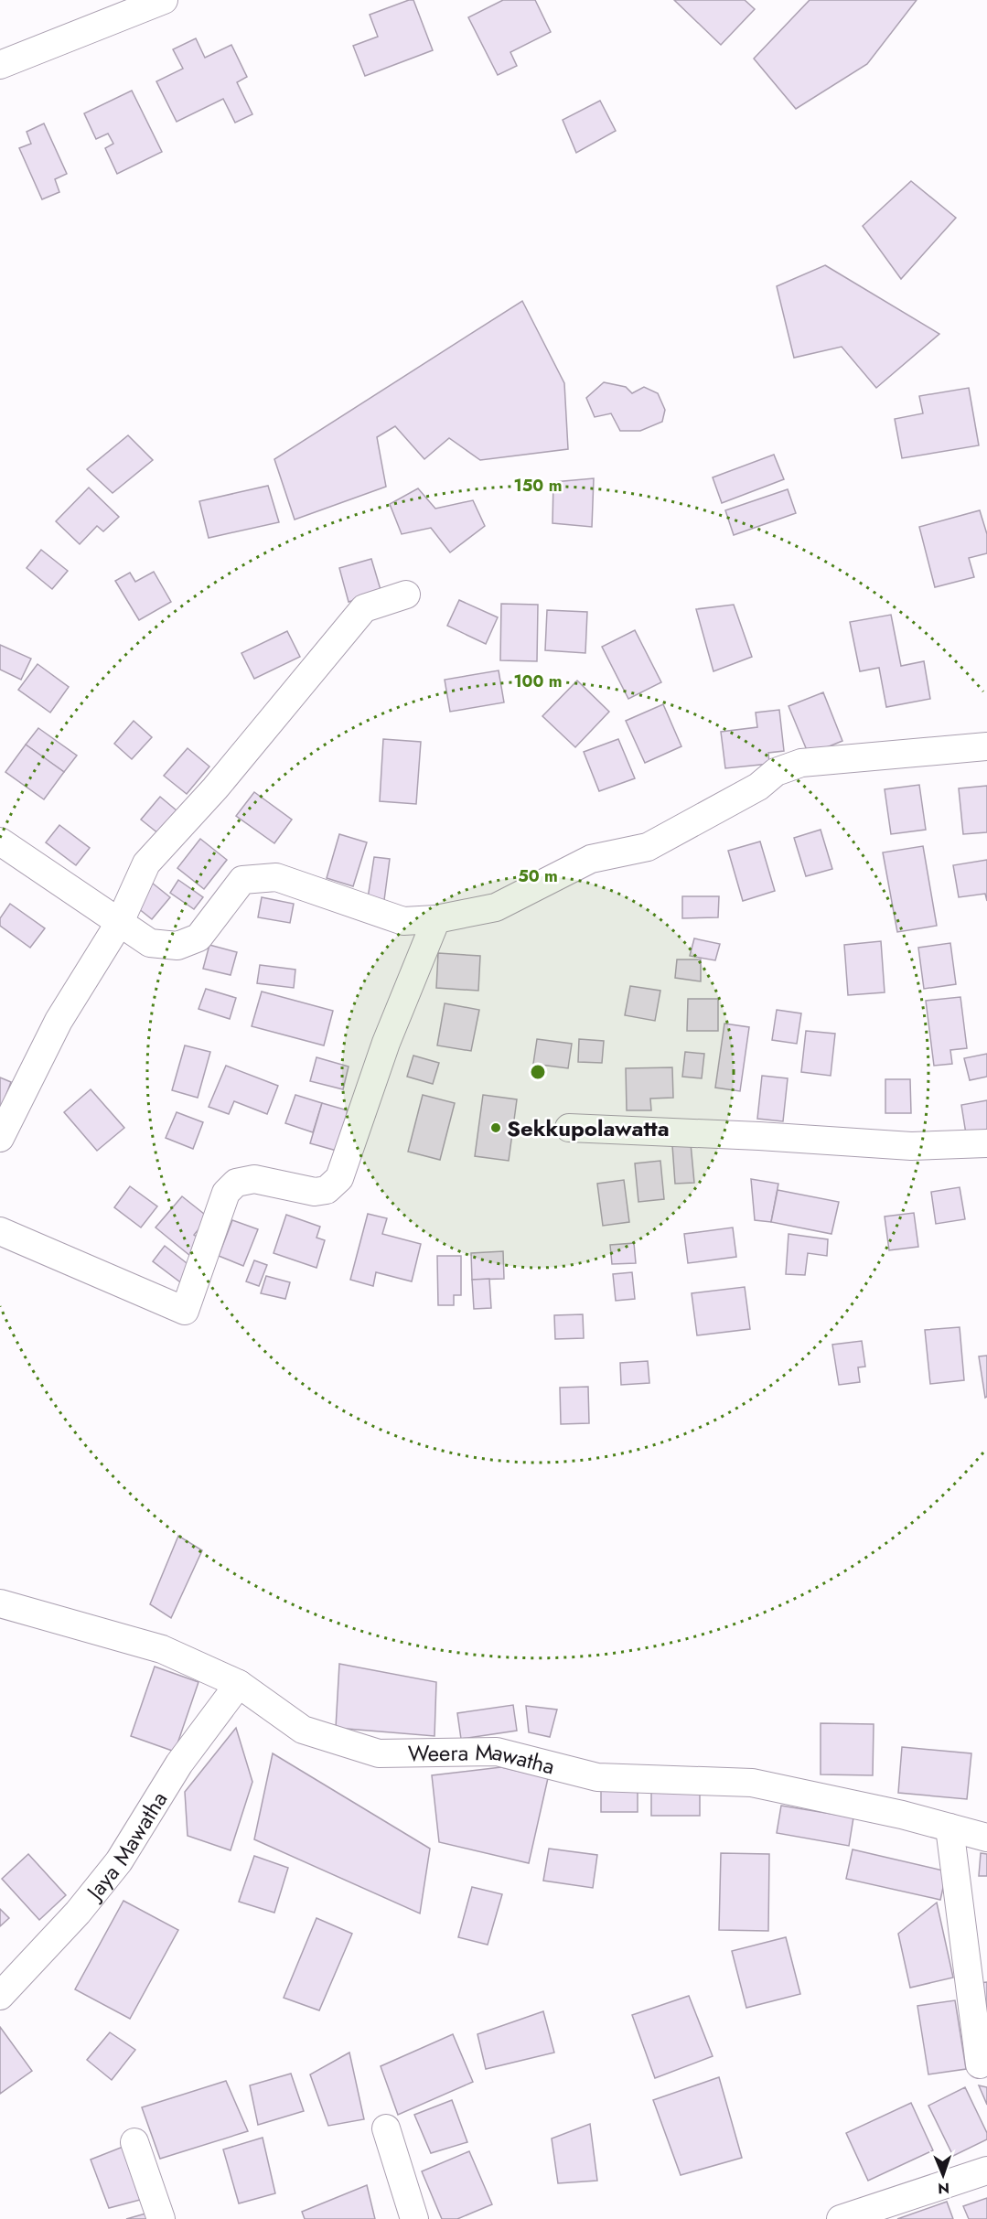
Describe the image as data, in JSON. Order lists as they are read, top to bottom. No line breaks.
{"streets":{"street":["Weera Mawatha","Jaya Mawatha"]},"crossings":[["Weera Mawatha","Jaya Mawatha"]],"places":["Sekkupolawatta"],"north":"bottom","rings":["150 m","100 m","50 m"]}
